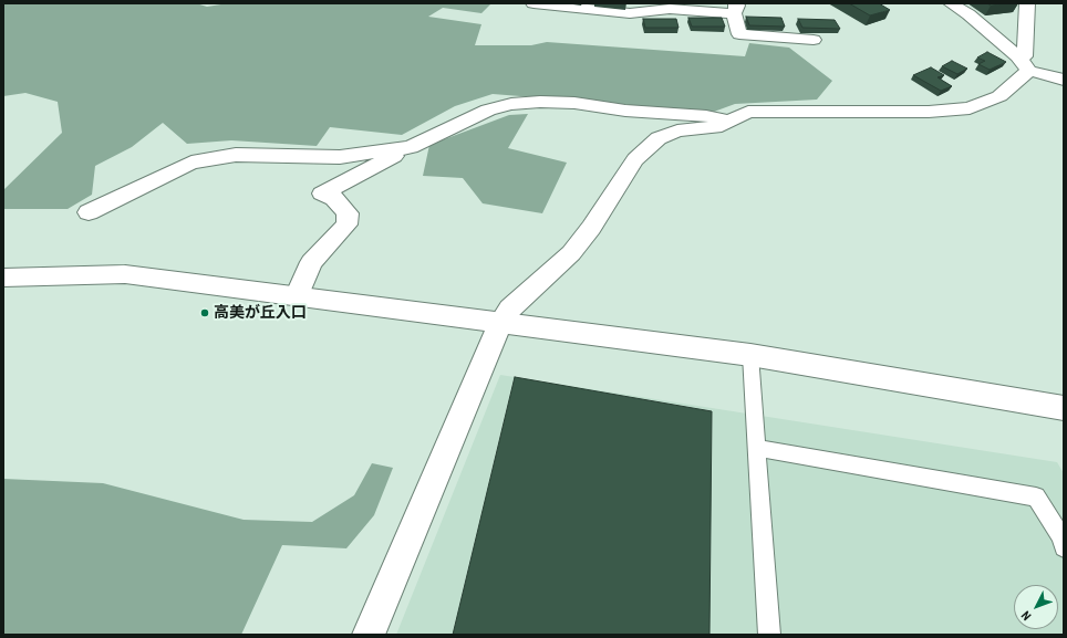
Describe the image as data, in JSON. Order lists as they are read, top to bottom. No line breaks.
{"places":["高美が丘入口"],"north":"bottom left"}
